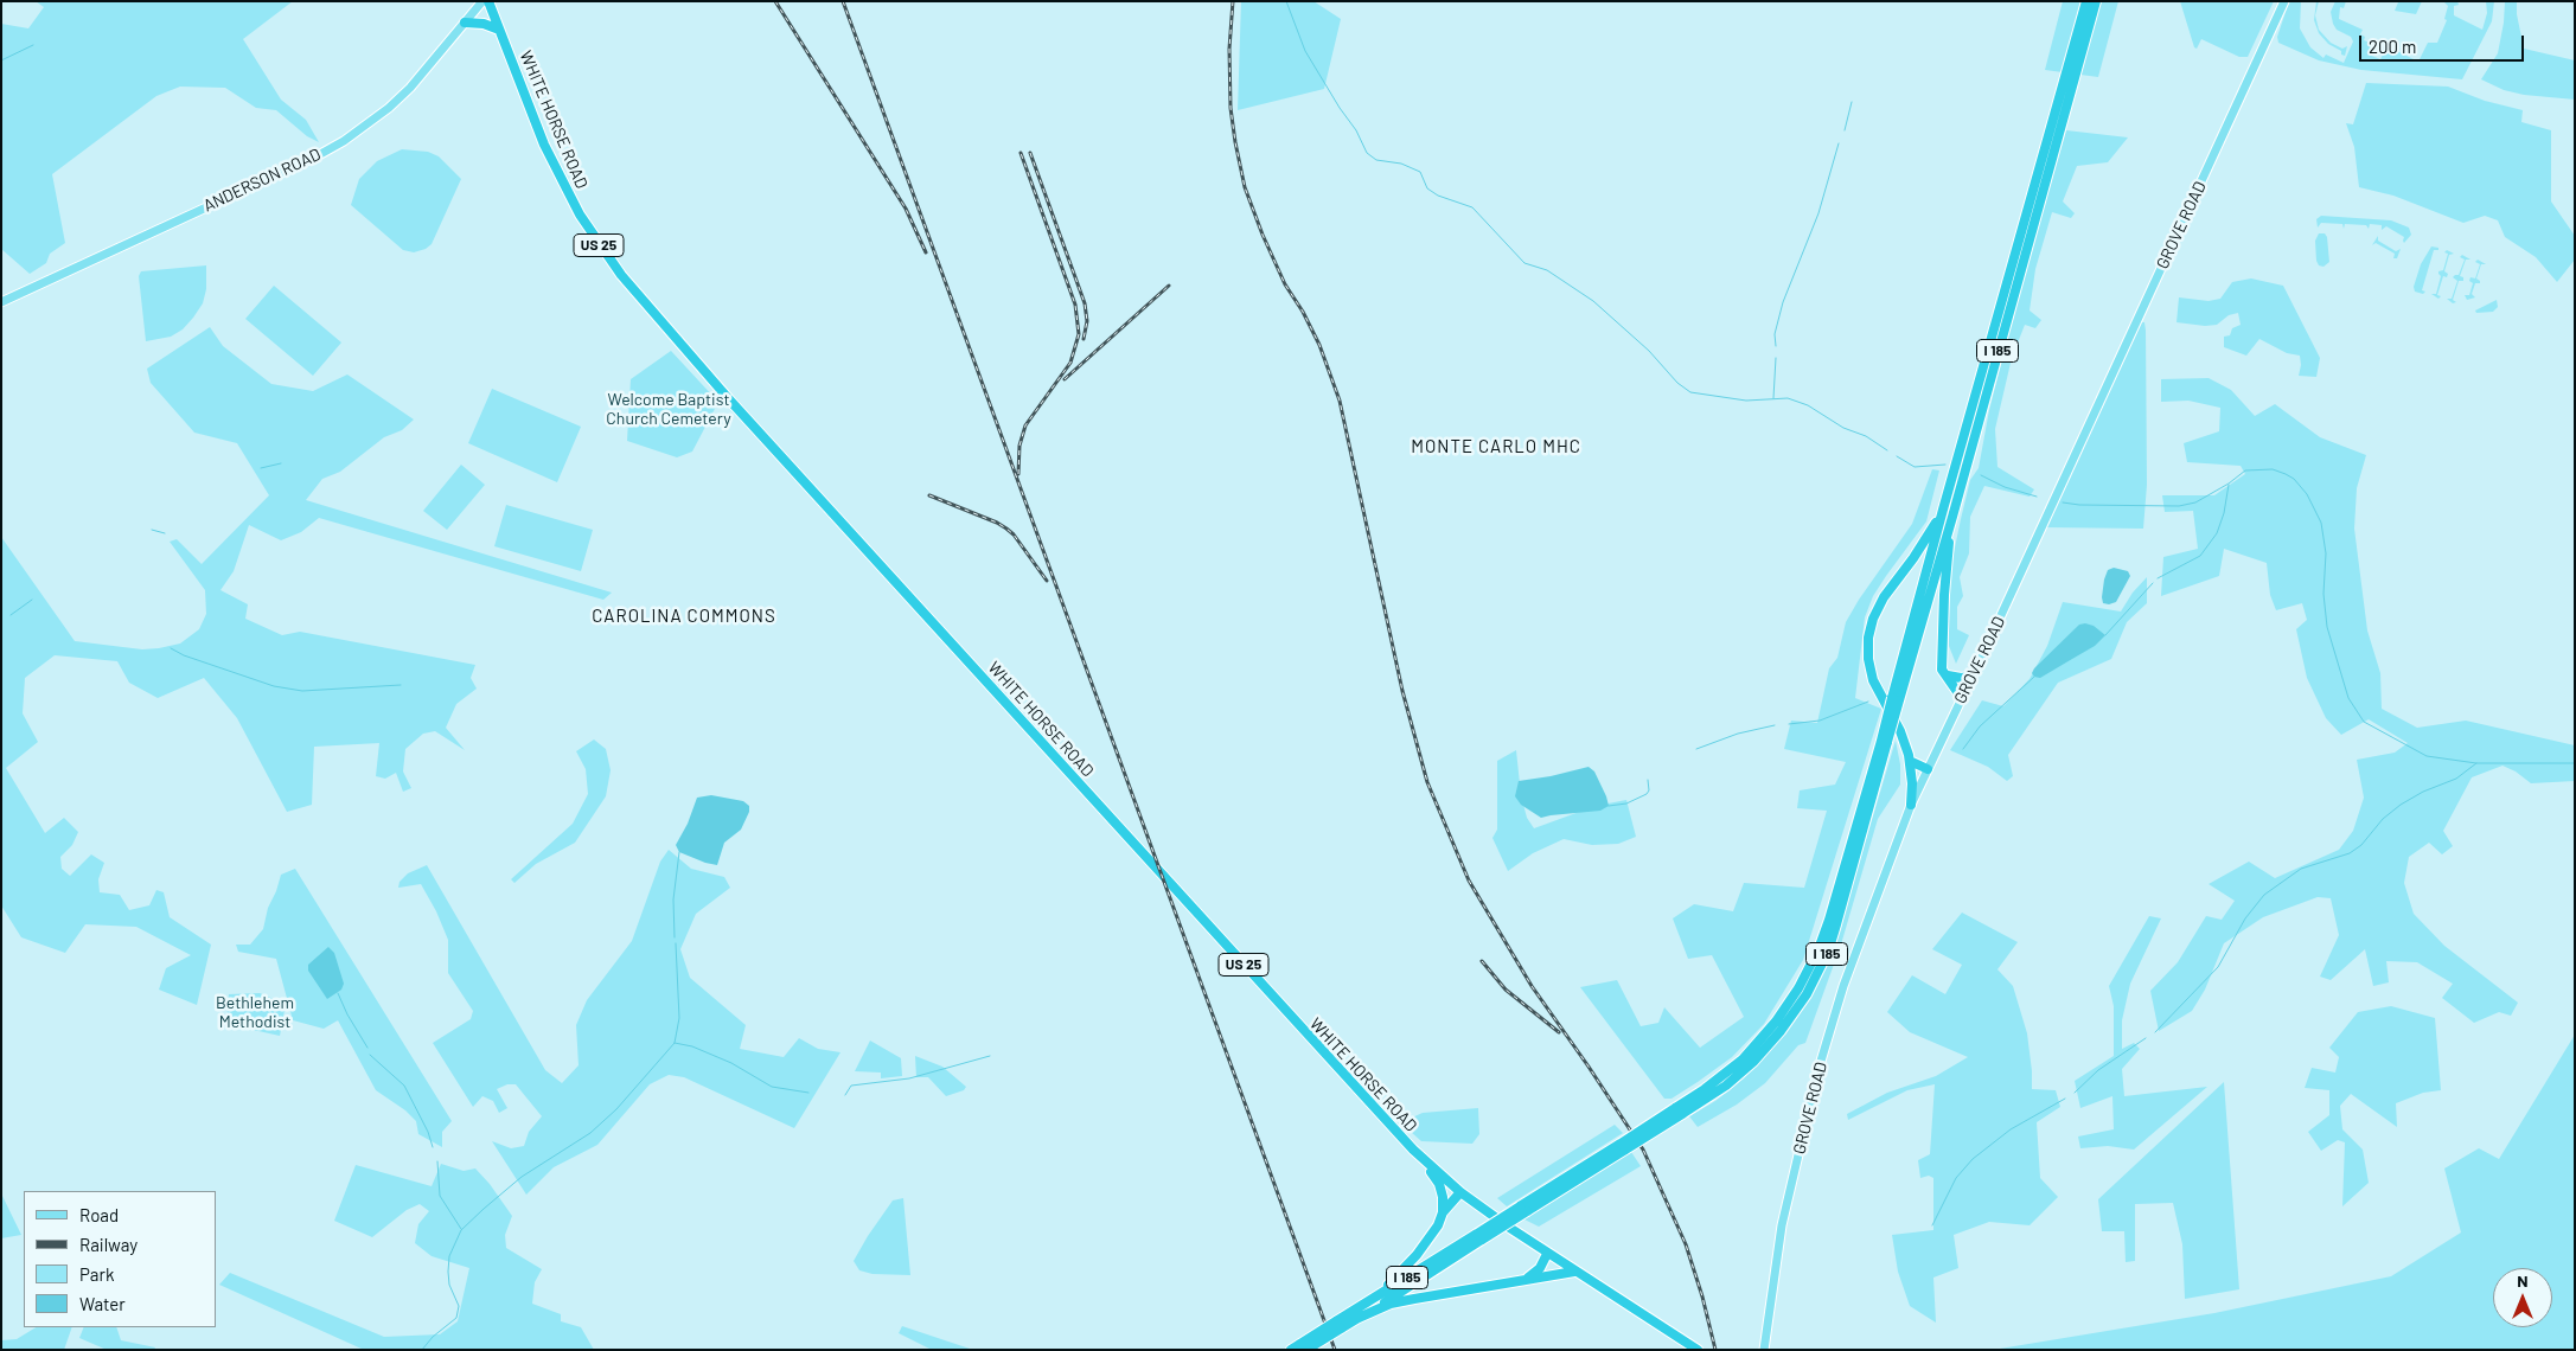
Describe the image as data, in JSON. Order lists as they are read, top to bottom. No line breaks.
{"streets":{"highway":["WHITE HORSE ROAD","US 25","I 185"],"main road":["ANDERSON ROAD","GROVE ROAD"]},"districts":["MONTE CARLO MHC","CAROLINA COMMONS"],"parks":["Welcome Baptist Church Cemetery","Bethlehem Methodist"],"legend":["Road","Railway","Park","Water"],"scale_bar":"200 m","north":"top"}
